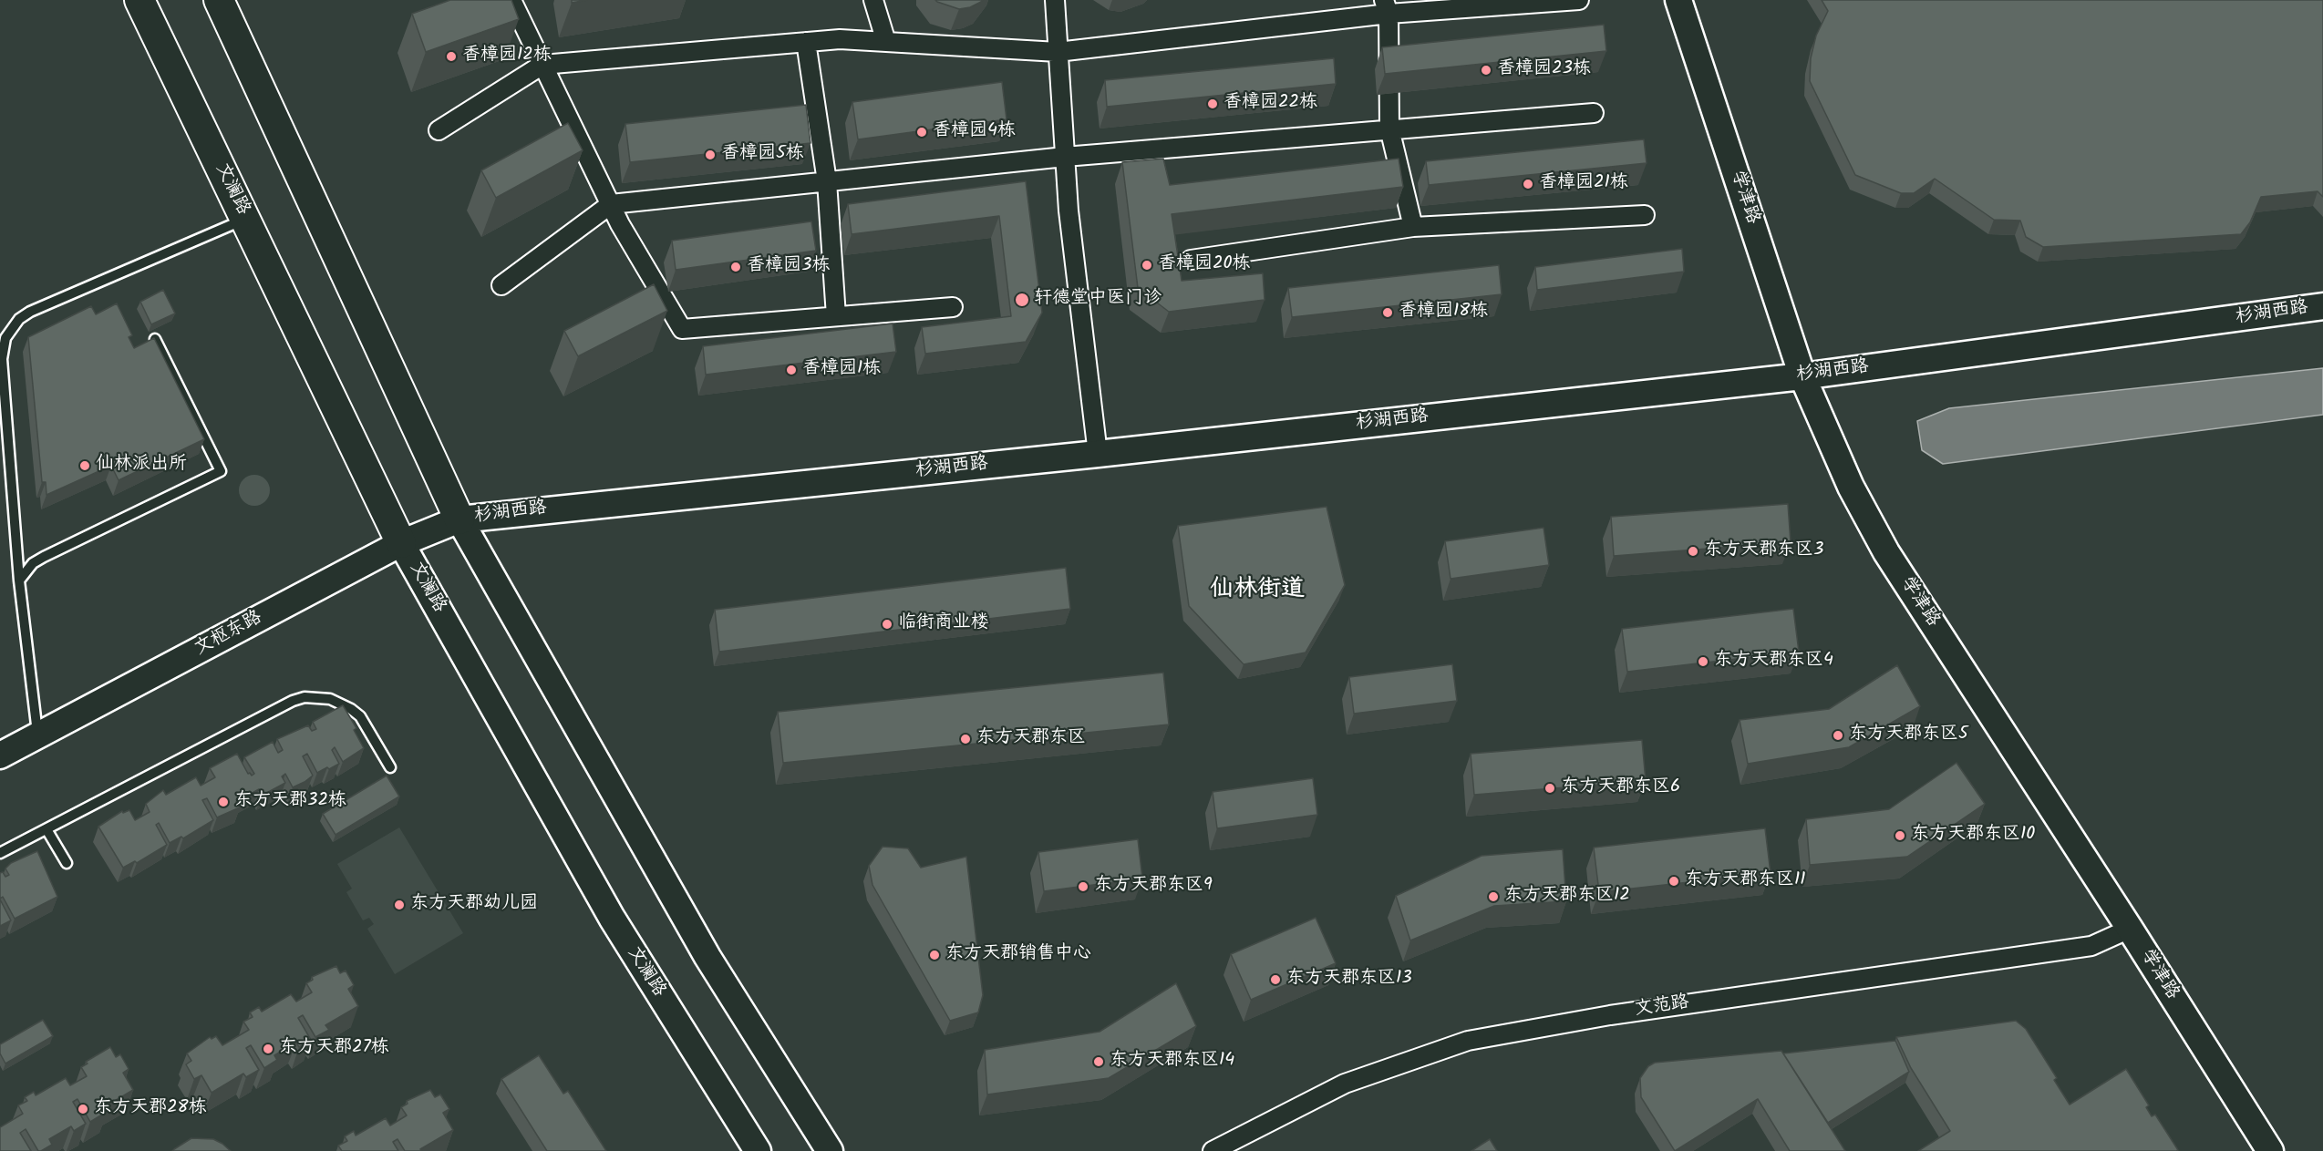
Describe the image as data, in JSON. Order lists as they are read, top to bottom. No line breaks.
{"streets":{"main road":["文澜路"],"street":["学津路","杉湖西路","文枢东路","文范路"]},"crossings":[["文澜路","文枢东路"],["学津路","杉湖西路"],["学津路","文范路"],["杉湖西路","文枢东路"]],"districts":["仙林街道"],"places":["香樟园12栋","香樟园23栋","香樟园22栋","香樟园4栋","香樟园5栋","香樟园21栋","香樟园20栋","香樟园3栋","轩德堂中医门诊","香樟园18栋","香樟园1栋","仙林派出所","东方天郡东区3","临街商业楼","东方天郡东区4","东方天郡东区5","东方天郡东区","东方天郡东区6","东方天郡32栋","东方天郡东区10","东方天郡东区11","东方天郡东区9","东方天郡东区12","东方天郡幼儿园","东方天郡销售中心","东方天郡东区13","东方天郡27栋","东方天郡东区14","东方天郡28栋"]}
